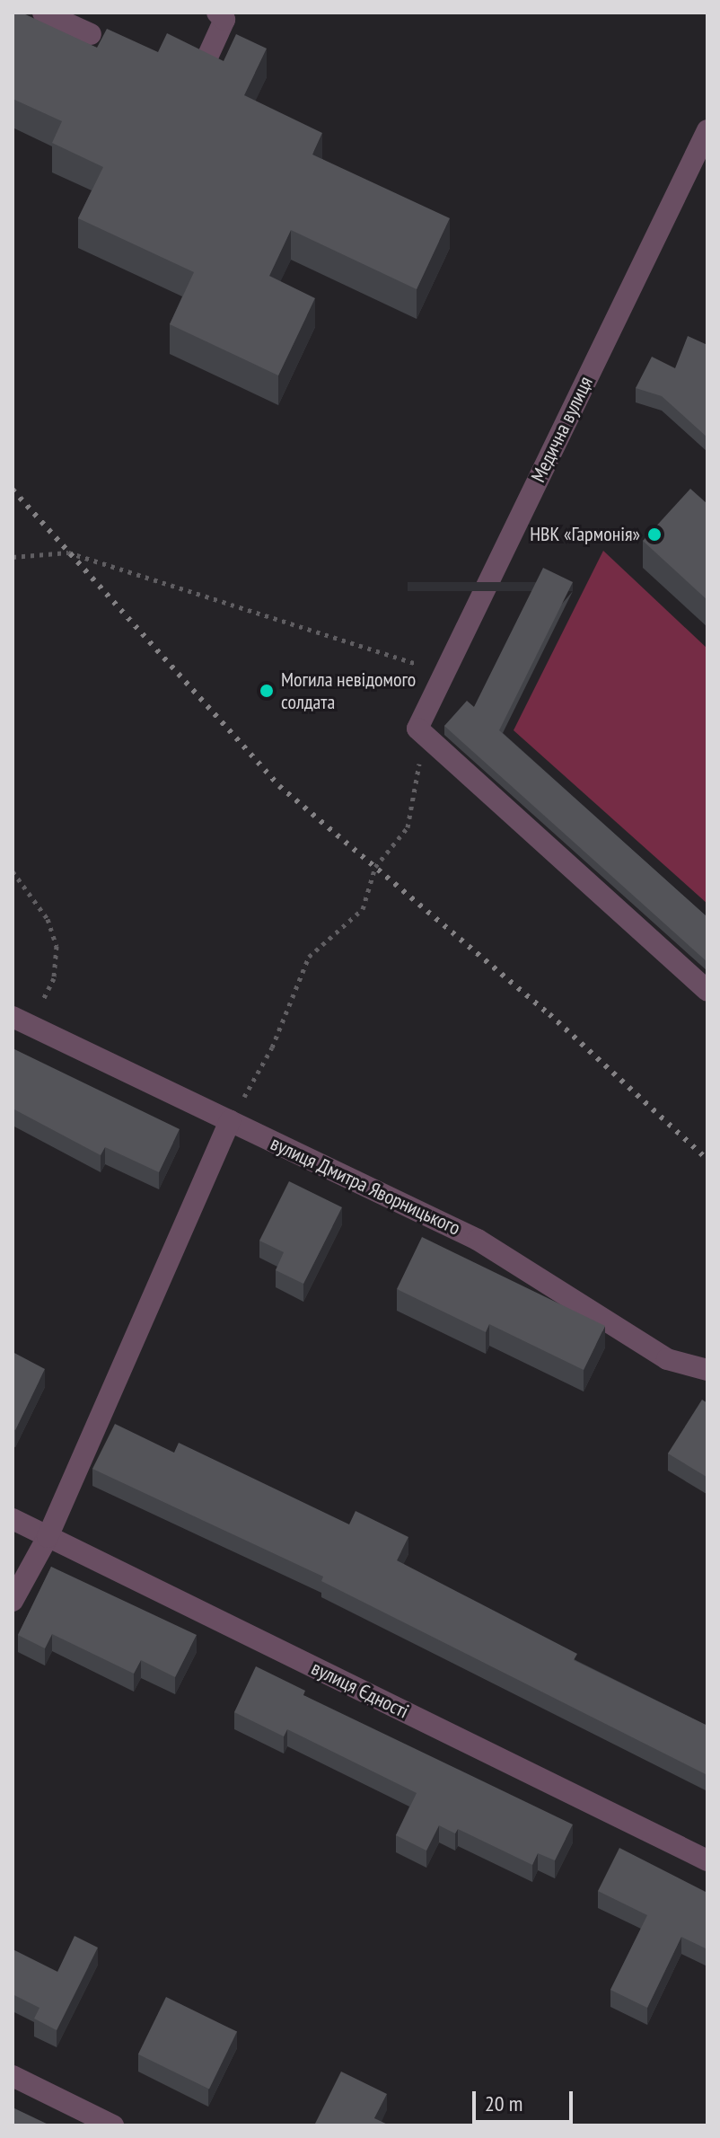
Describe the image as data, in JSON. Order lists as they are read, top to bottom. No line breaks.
{"streets":{"street":["Медична вулиця","вулиця Дмитра Яворницького","вулиця Єдності"]},"places":["НВК «Гармонія»","Могила невідомого солдата"],"scale_bar":"20 m"}
